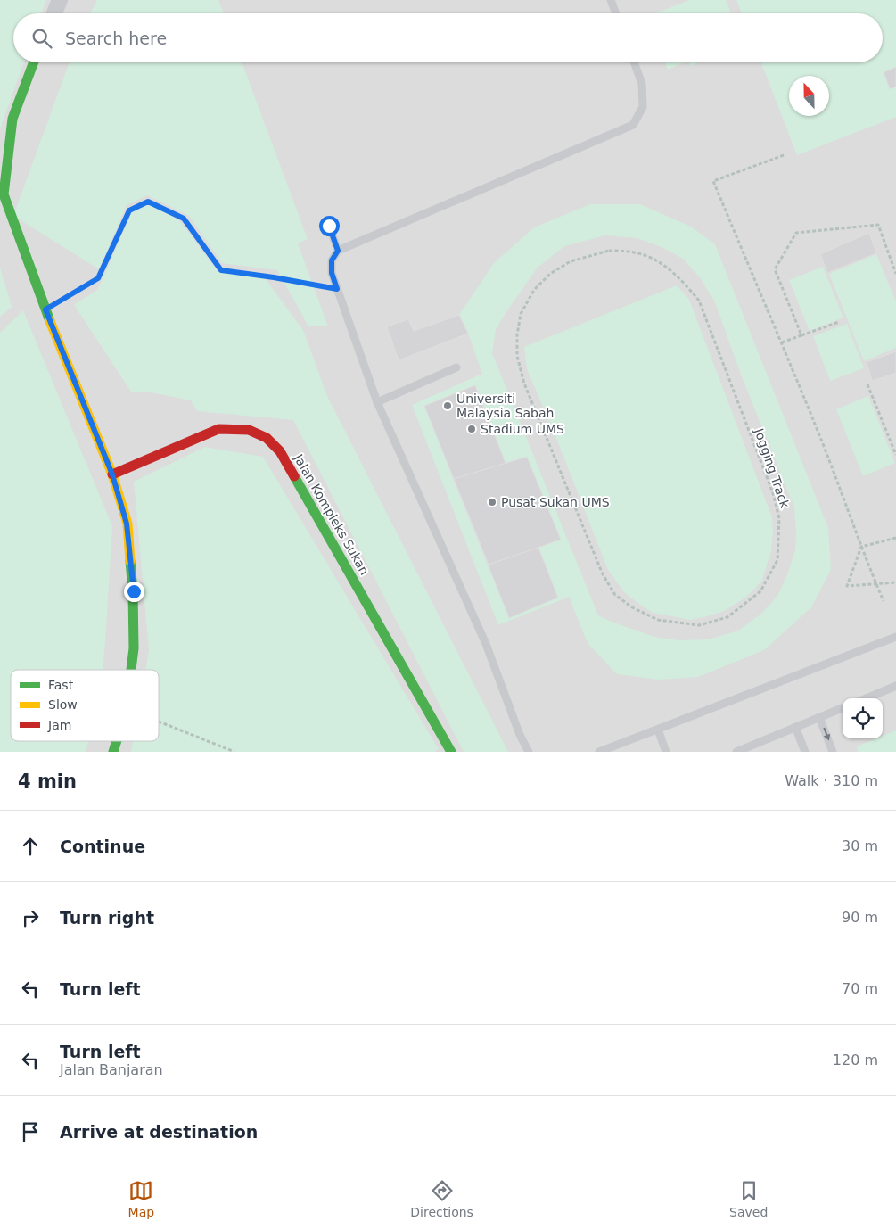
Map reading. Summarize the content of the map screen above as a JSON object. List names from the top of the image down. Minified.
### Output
{"streets":{"street":["Jalan Kompleks Sukan"],"path":["Jogging Track"]},"places":["Universiti Malaysia Sabah","Stadium UMS","Pusat Sukan UMS"],"legend":["Fast","Slow","Jam"],"north":"top","page":{"search":"Search here","heading":["4 min","Walk · 310 m"],"list":[["Continue","30 m"],["Turn right","90 m"],["Turn left","70 m"],["Turn left","Jalan Banjaran","120 m"],"Arrive at destination"],"nav":["Map","Directions","Saved"]}}
